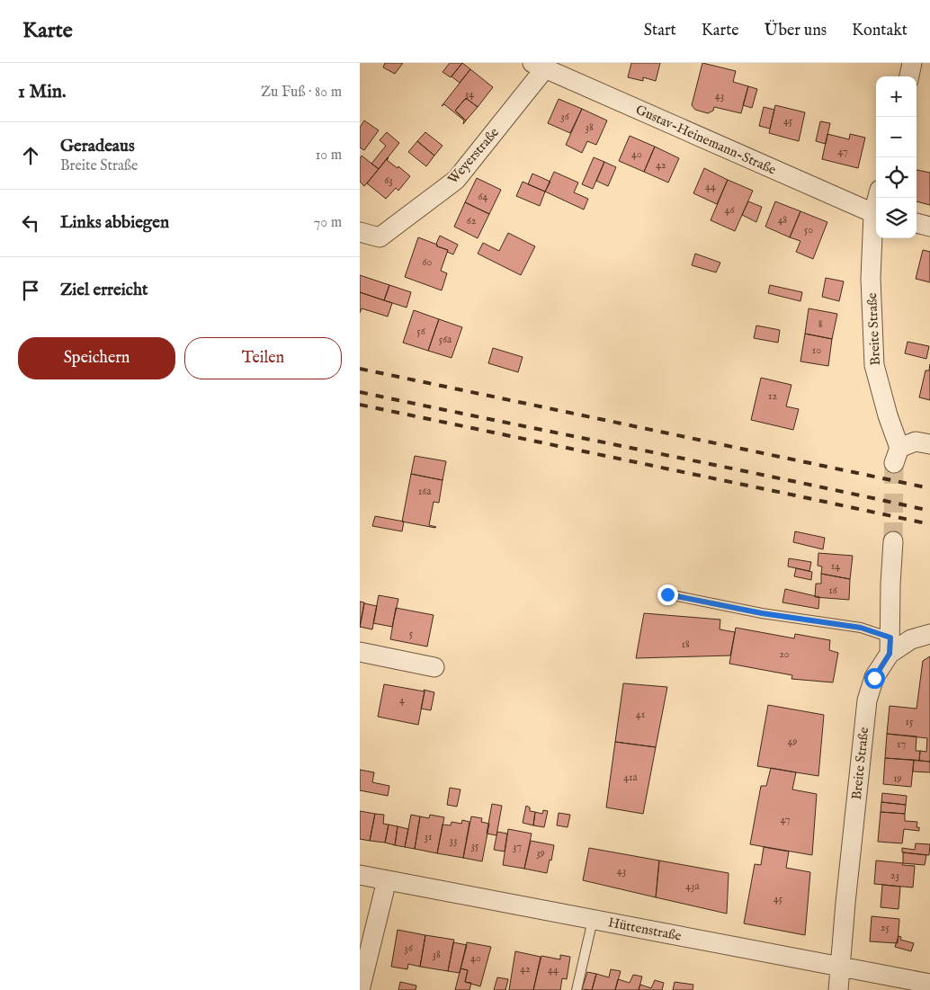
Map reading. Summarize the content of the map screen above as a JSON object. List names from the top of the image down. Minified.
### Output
{"streets":{"street":["Gustav-Heinemann-Straße","Weyerstraße","Breite Straße","Hüttenstraße"]},"crossings":[["Gustav-Heinemann-Straße","Weyerstraße"],["Gustav-Heinemann-Straße","Breite Straße"],["Breite Straße","Hüttenstraße"]],"house_numbers":["34","43","36","45","38","47","40","42","63","44","64","46","48","62","50","60","8","56","56a","10","12","16a","14","16","5","18","20","4","41","15","49","17","41a","19","47","31","33","35","37","39","43","23","43a","45","25","36","38","40","42","44"],"page":{"header":"Karte","nav":["Start","Karte","Über uns","Kontakt"],"heading":["1 Min.","Zu Fuß · 80 m"],"map_buttons":["+","−"],"list":[["Geradeaus","Breite Straße","10 m"],["Links abbiegen","70 m"],"Ziel erreicht"],"buttons":["Speichern","Teilen"]}}
